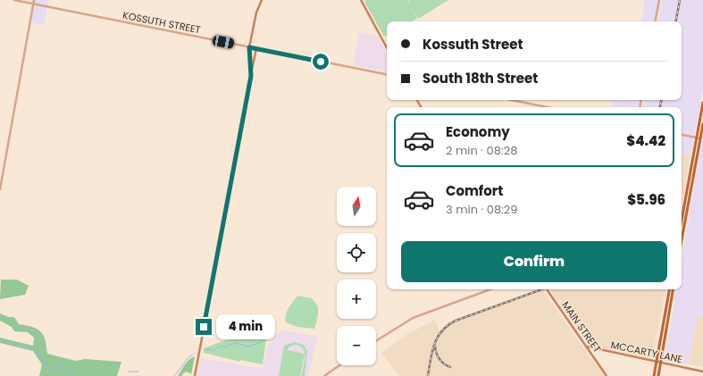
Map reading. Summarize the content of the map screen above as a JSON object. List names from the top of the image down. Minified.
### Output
{"streets":{"main road":["MAIN STREET","MCCARTY LANE"],"street":["KOSSUTH STREET"]},"crossings":[["MAIN STREET","MCCARTY LANE"]],"north":"top","page":{"banner":["Kossuth Street","South 18th Street"],"list":[{"name":"Economy","note":"2 min · 08:28","value":"$4.42"},{"name":"Comfort","note":"3 min · 08:29","value":"$5.96"}],"map_buttons":["+","−"],"buttons":"Confirm","bubble":"4 min"}}
